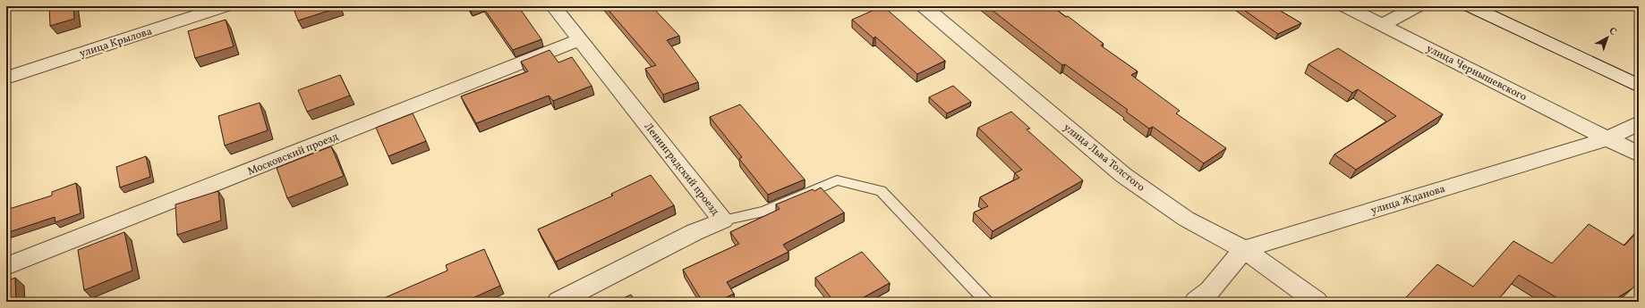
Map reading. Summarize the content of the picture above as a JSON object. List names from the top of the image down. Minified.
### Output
{"streets":{"street":["улица Крылова","улица Чернышевского","Московский проезд","улица Льва Толстого","Ленинградский проезд","улица Жданова"]},"crossings":[["улица Чернышевского","улица Жданова"],["Московский проезд","Ленинградский проезд"],["улица Льва Толстого","улица Жданова"]],"north":"top right"}
